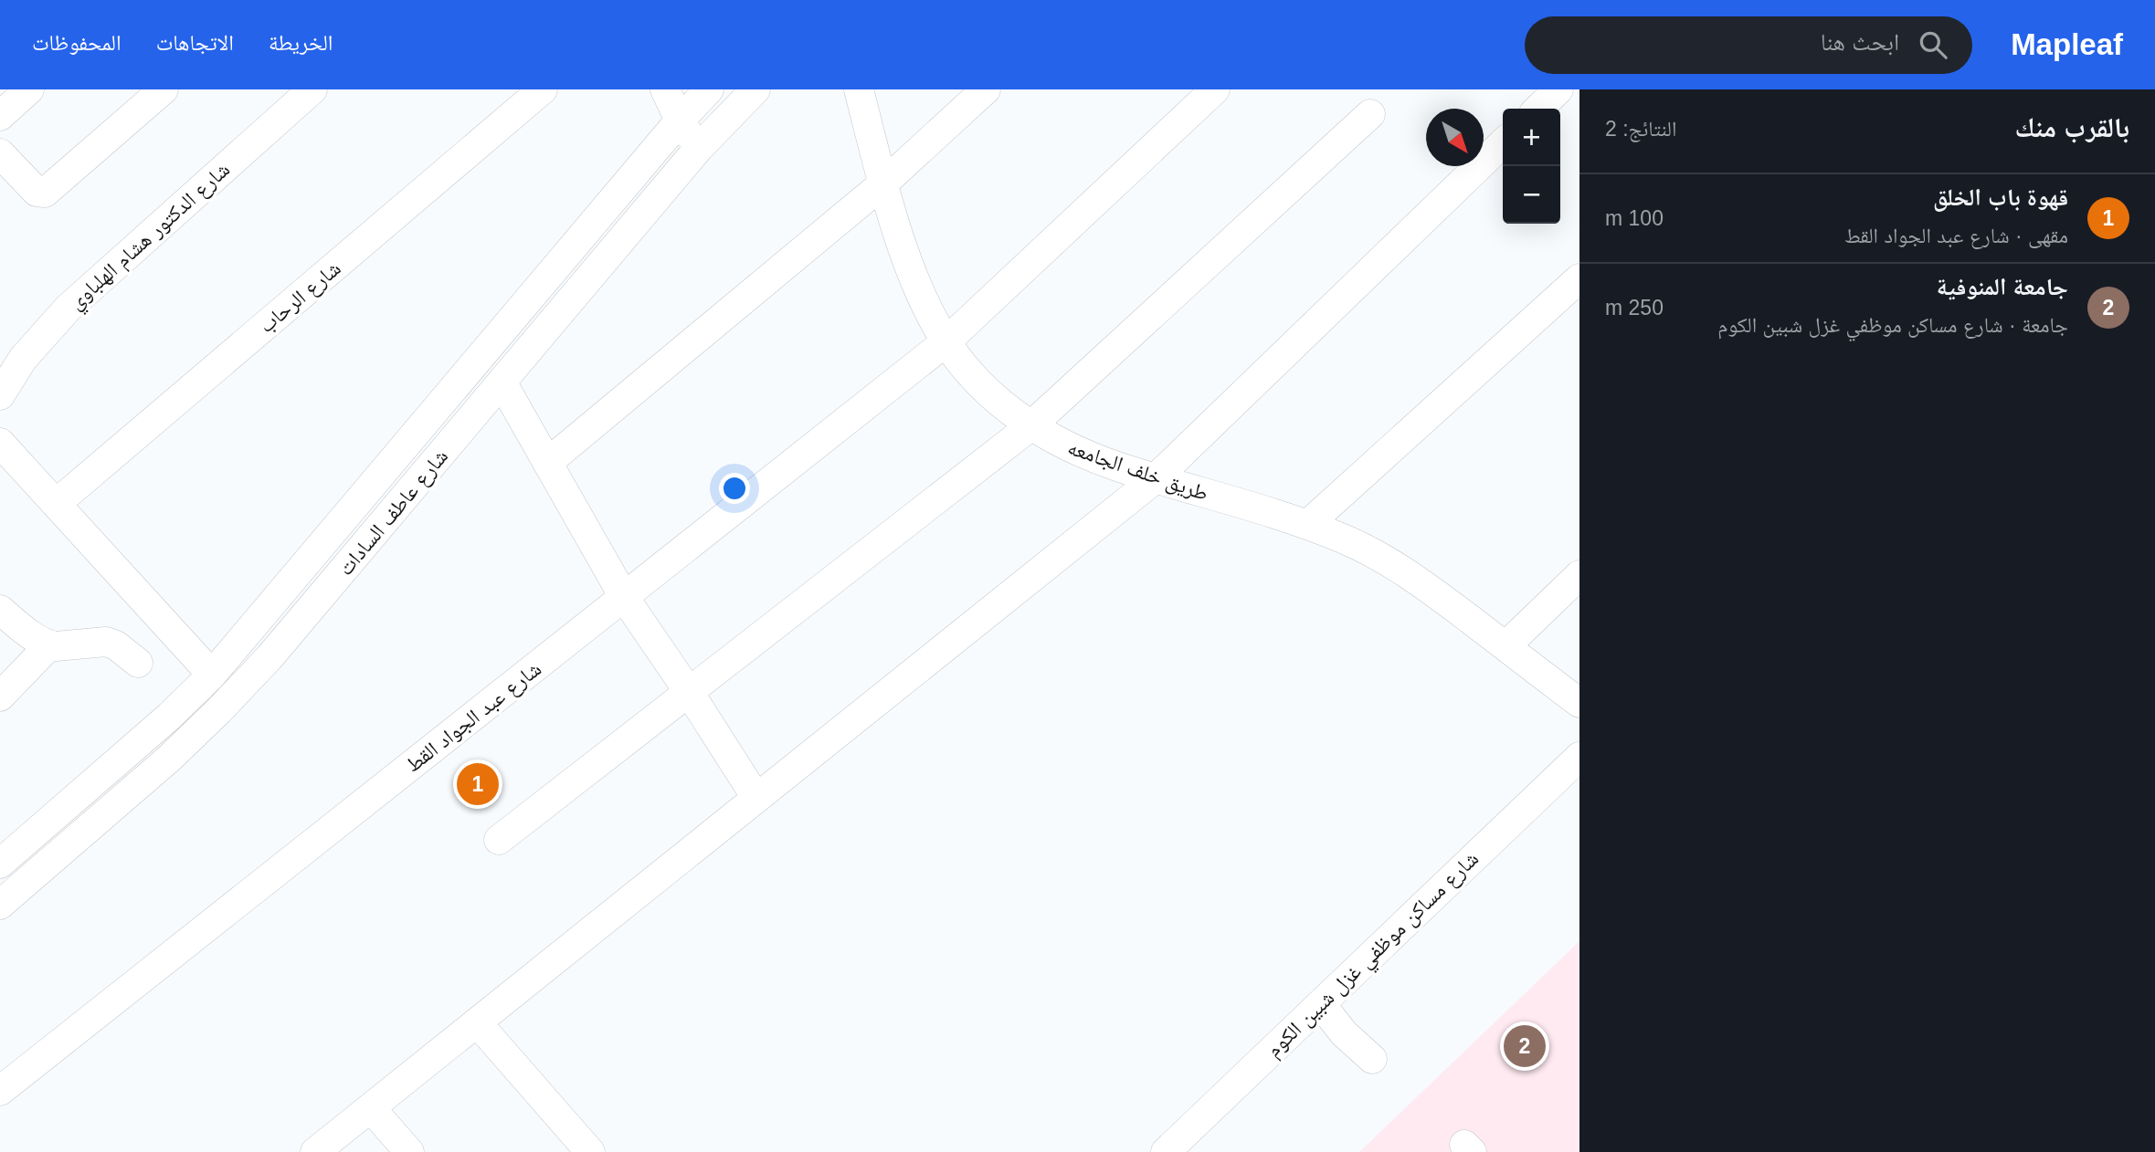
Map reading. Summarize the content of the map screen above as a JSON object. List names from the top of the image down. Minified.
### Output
{"streets":{"street":["شارع الدكتور هشام الهلباوي","شارع الرحاب","طريق خلف الجامعه","شارع عاطف السادات","شارع عبد الجواد القط","شارع مساكن موظفي غزل شبين الكوم"]},"crossings":[["طريق خلف الجامعه","شارع عبد الجواد القط"]],"north":"bottom right","page":{"header":"Mapleaf","search":"ابحث هنا","nav":["الخريطة","الاتجاهات","المحفوظات"],"heading":["بالقرب منك","النتائج: 2"],"map_buttons":["+","−"],"list":[{"mark":"1","name":"قهوة باب الخلق","note":"مقهى · شارع عبد الجواد القط","value":"100 m"},{"mark":"2","name":"جامعة المنوفية","note":"جامعة · شارع مساكن موظفي غزل شبين الكوم","value":"250 m"}],"pins":["1","2"]}}
